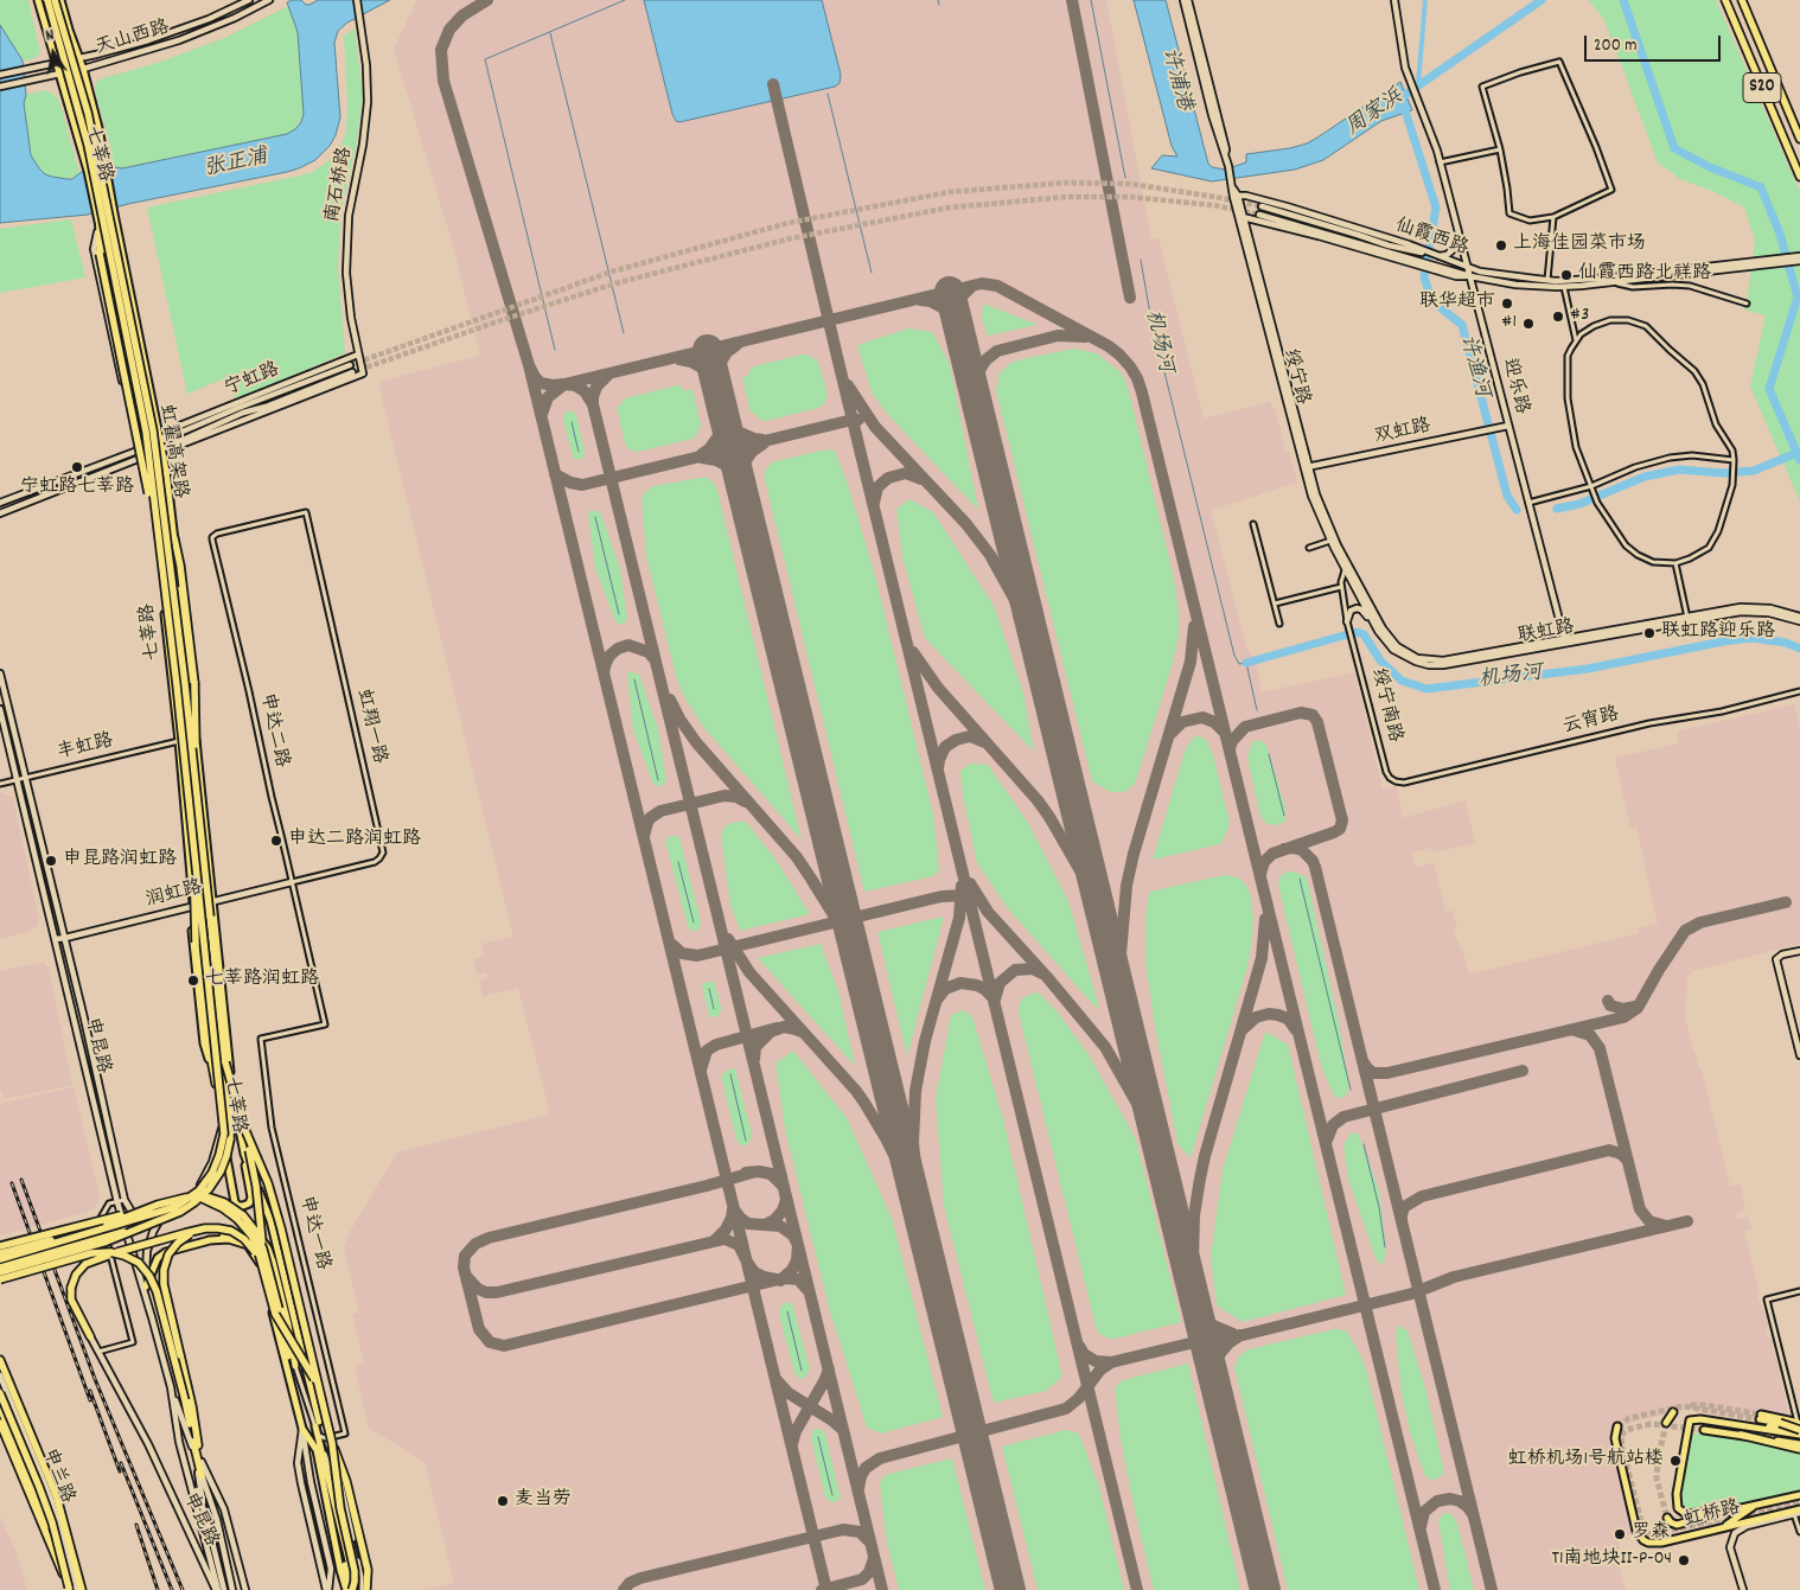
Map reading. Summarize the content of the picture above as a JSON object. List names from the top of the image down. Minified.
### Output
{"streets":{"highway":["S20","虹翟高架路"],"main road":["天山西路","七莘路","南石桥路","仙霞西路","绥宁路","宁虹路","迎乐路","双虹路","联虹路","润虹路","申昆路","申兰路","虹桥路"],"street":["绥宁南路","云宵路","虹翔一路","申达二路","丰虹路","申达一路"]},"crossings":[["天山西路","七莘路"],["七莘路","宁虹路"],["七莘路","虹翟高架路"],["七莘路","丰虹路"],["七莘路","润虹路"],["南石桥路","宁虹路"],["仙霞西路","绥宁路"],["仙霞西路","迎乐路"],["绥宁路","双虹路"],["绥宁路","联虹路"],["迎乐路","双虹路"],["迎乐路","联虹路"],["绥宁南路","云宵路"],["虹翔一路","申达二路"],["虹翔一路","润虹路"],["申达二路","润虹路"],["申达二路","申达一路"],["丰虹路","申昆路"],["润虹路","申昆路"]],"water":["许浦港","周家浜","张正浦","机场河","许渔河"],"places":["上海佳园菜市场","仙霞西路北祥路","联华超市","#3","#1","宁虹路七莘路","联虹路迎乐路","申达二路润虹路","申昆路润虹路","七莘路润虹路","虹桥机场1号航站楼","麦当劳","罗森","T1南地块II-P-04"],"scale_bar":"200 m","north":"top"}
